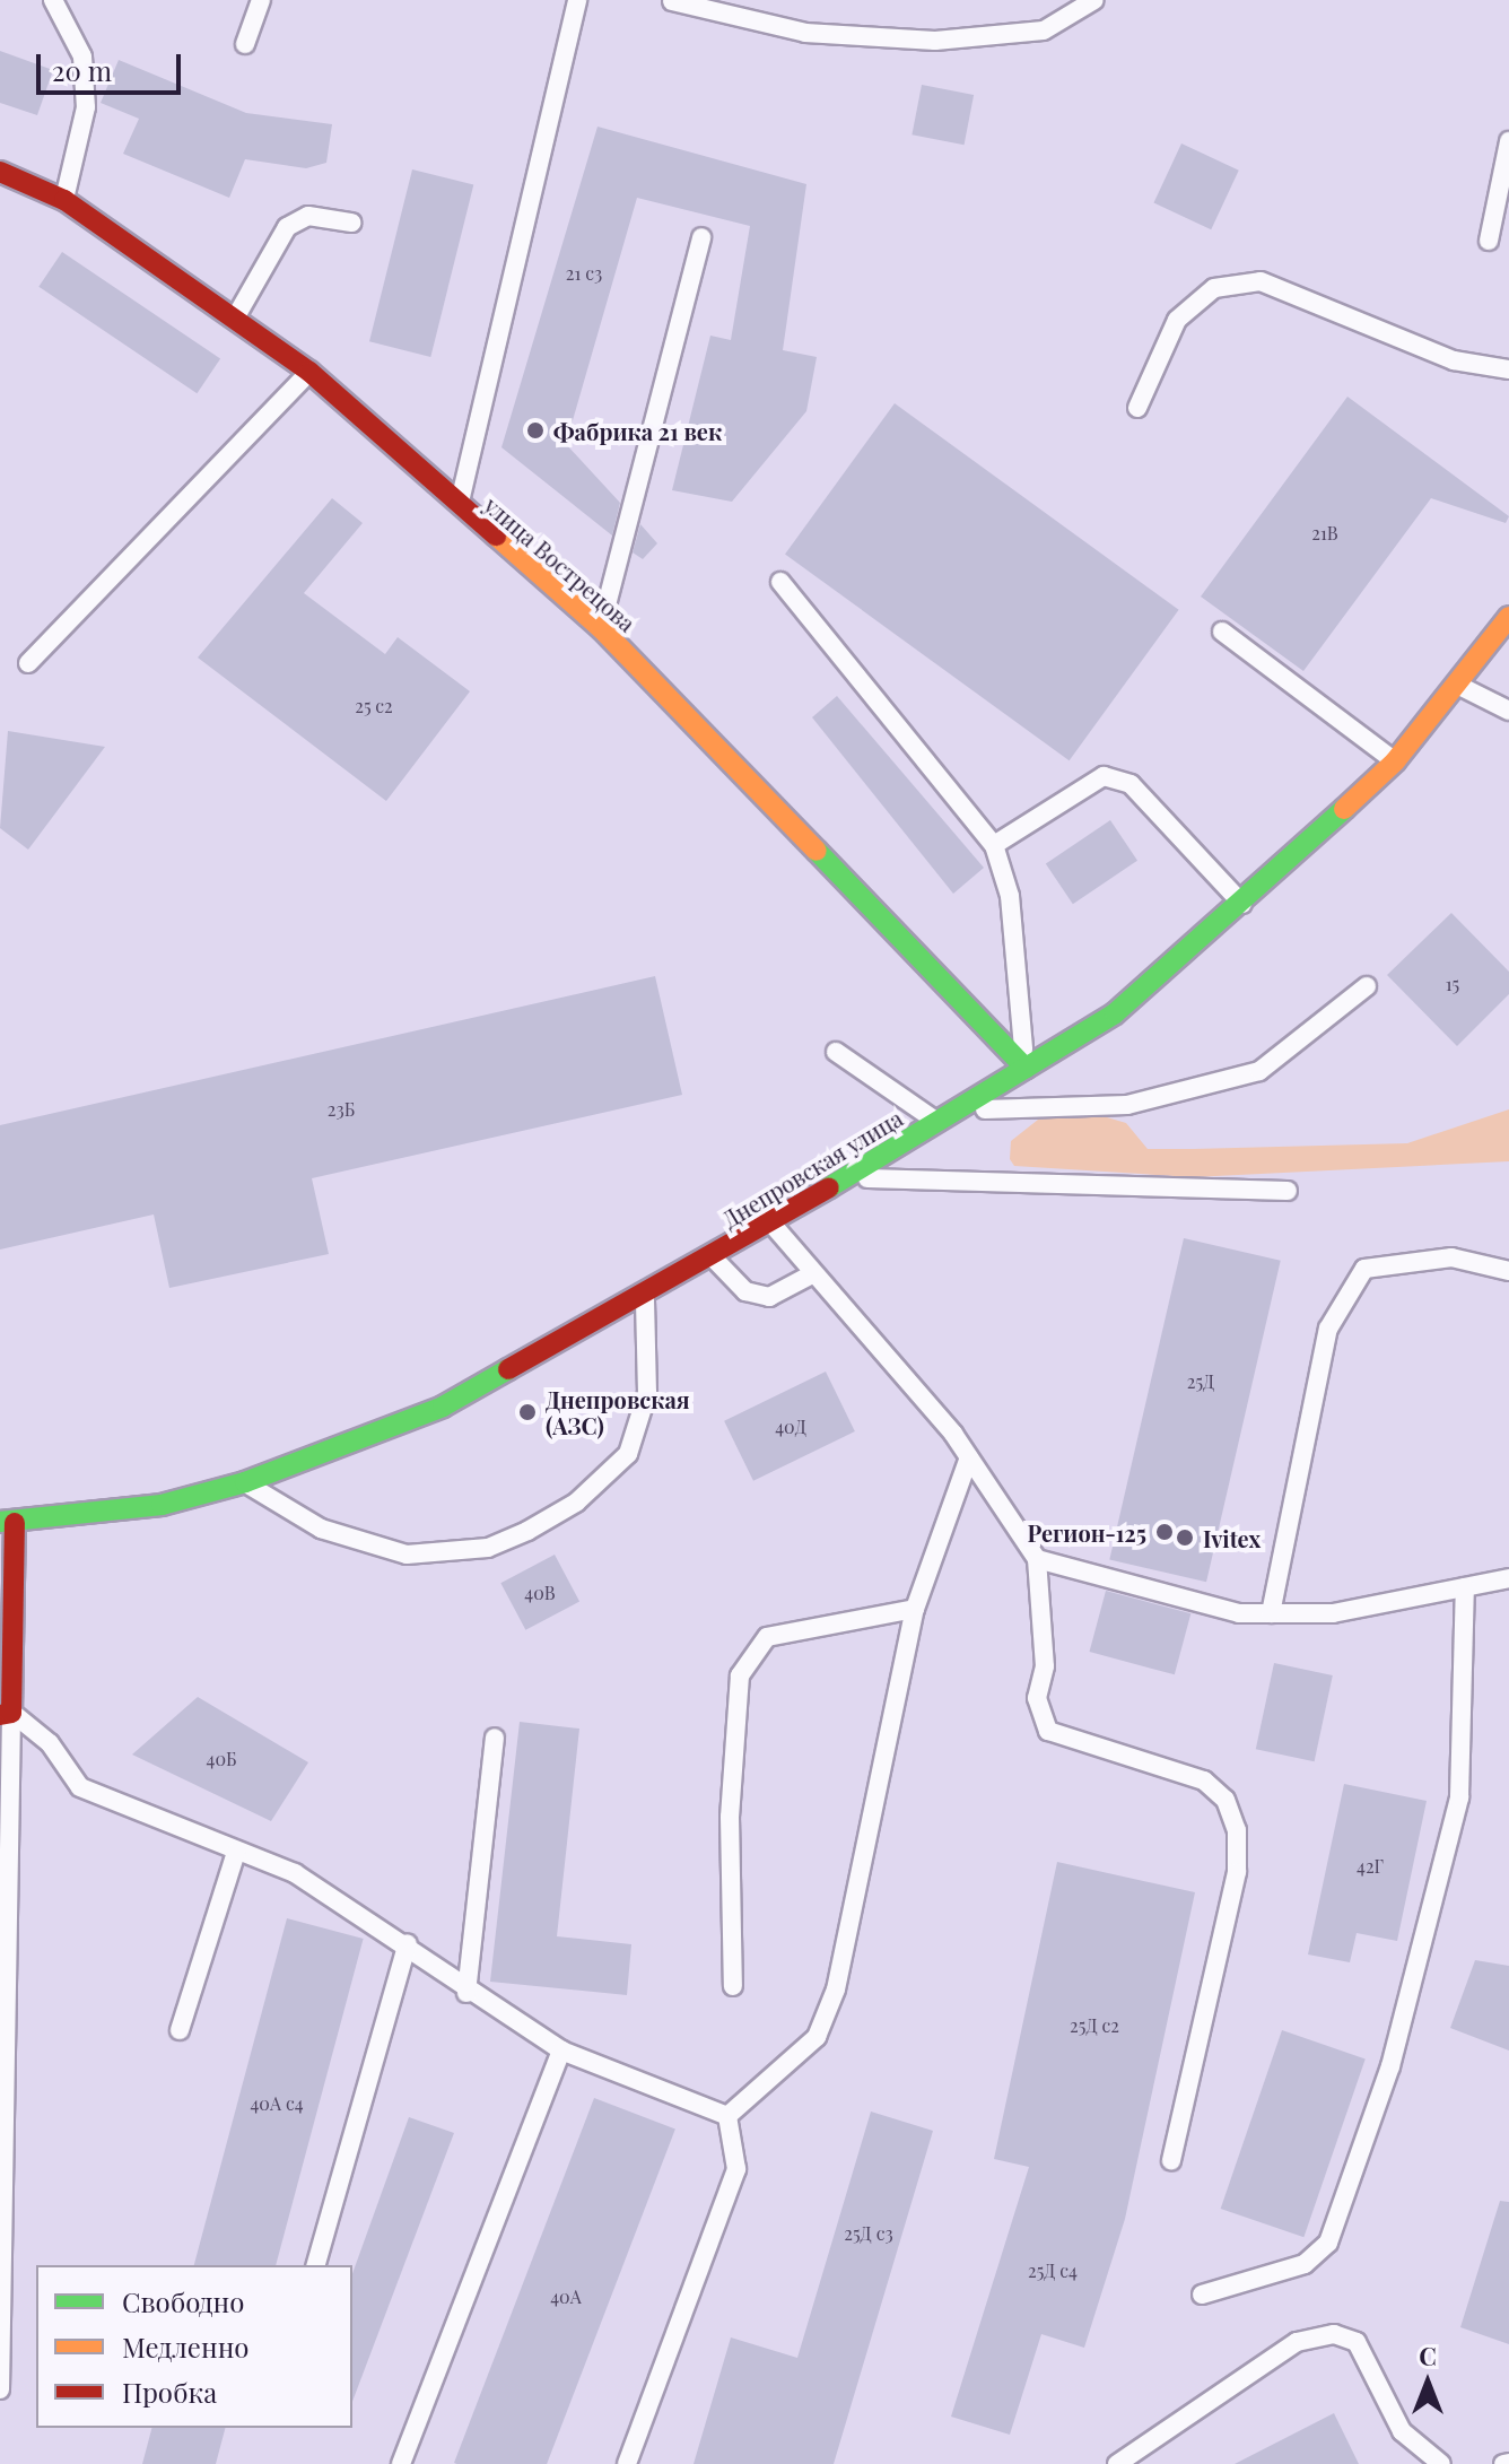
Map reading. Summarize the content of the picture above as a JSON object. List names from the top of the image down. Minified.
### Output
{"streets":{"main road":["улица Вострецова","Днепровская улица"]},"crossings":[["улица Вострецова","Днепровская улица"]],"places":["Фабрика 21 век","Днепровская (АЗС)","Регион-125","Ivitex"],"house_numbers":["21 с3","21В","25 с2","15","23Б","25Д","40Д","40В","40Б","42Г","25Д с2","40А с4","25Д с3","25Д с4","40А"],"legend":["Свободно","Медленно","Пробка"],"scale_bar":"20 m","north":"top"}
